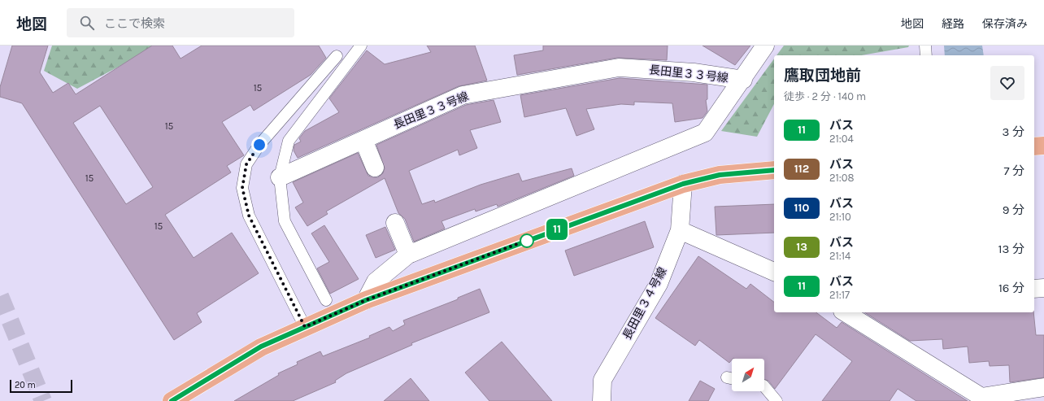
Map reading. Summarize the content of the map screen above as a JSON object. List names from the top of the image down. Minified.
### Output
{"streets":{"street":["長田里３３号線","長田里３４号線"]},"lines":["bus line 11"],"house_numbers":["15","15","15","15"],"scale_bar":"20 m","north":"top right","page":{"header":"地図","search":"ここで検索","nav":["地図","経路","保存済み"],"on_map":"11","heading":["鷹取団地前","徒歩 · 2 分 · 140 m"],"list":[{"mark":"11","name":"バス","note":"21:04","value":"3 分"},{"mark":"112","name":"バス","note":"21:08","value":"7 分"},{"mark":"110","name":"バス","note":"21:10","value":"9 分"},{"mark":"13","name":"バス","note":"21:14","value":"13 分"},{"mark":"11","name":"バス","note":"21:17","value":"16 分"}],"scale":"20 m"}}
